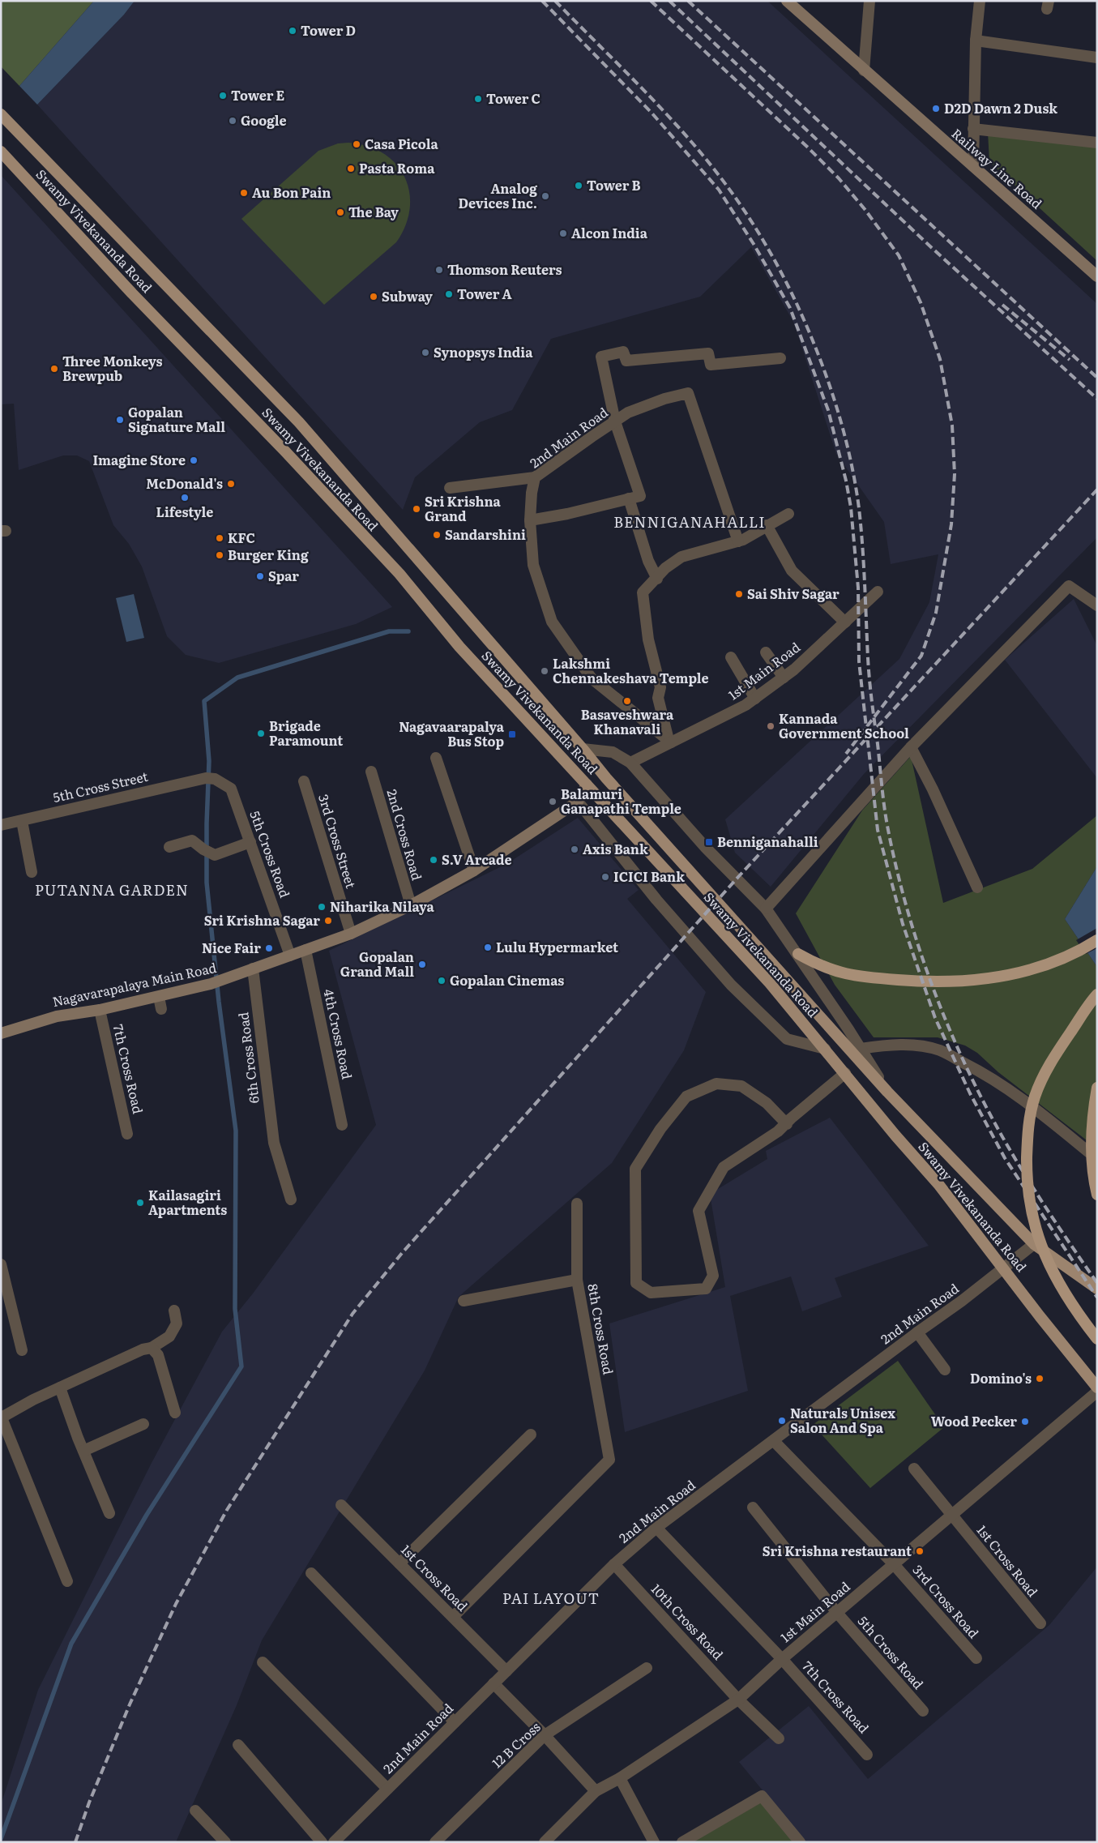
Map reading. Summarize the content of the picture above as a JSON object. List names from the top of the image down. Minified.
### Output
{"streets":{"main road":["Railway Line Road","Swamy Vivekananda Road","Nagavarapalaya Main Road"],"street":["2nd Main Road","1st Main Road","5th Cross Street","2nd Cross Road","3rd Cross Street","5th Cross Road","4th Cross Road","6th Cross Road","7th Cross Road","8th Cross Road","1st Cross Road","3rd Cross Road","10th Cross Road","12 B Cross"]},"crossings":[["Swamy Vivekananda Road","2nd Main Road"],["Swamy Vivekananda Road","Nagavarapalaya Main Road"],["2nd Main Road","1st Main Road"],["2nd Main Road","1st Cross Road"],["2nd Main Road","3rd Cross Road"],["2nd Main Road","10th Cross Road"],["1st Main Road","5th Cross Road"],["1st Main Road","7th Cross Road"],["1st Main Road","1st Cross Road"],["1st Main Road","3rd Cross Road"],["1st Main Road","10th Cross Road"],["5th Cross Street","5th Cross Road"],["2nd Cross Road","Nagavarapalaya Main Road"],["3rd Cross Street","Nagavarapalaya Main Road"],["5th Cross Road","Nagavarapalaya Main Road"],["Nagavarapalaya Main Road","4th Cross Road"],["Nagavarapalaya Main Road","6th Cross Road"],["Nagavarapalaya Main Road","7th Cross Road"],["8th Cross Road","1st Cross Road"]],"districts":["BENNIGANAHALLI","PUTANNA GARDEN","PAI LAYOUT"],"places":{"other":["Tower D","Tower E","Tower C","D2D Dawn 2 Dusk","Google","Casa Picola","Pasta Roma","Tower B","Au Bon Pain","Analog Devices Inc.","The Bay","Alcon India","Thomson Reuters","Tower A","Subway","Synopsys India","Three Monkeys Brewpub","Gopalan Signature Mall","Imagine Store","McDonald's","Lifestyle","Sri Krishna Grand","Sandarshini","KFC","Burger King","Spar","Sai Shiv Sagar","Lakshmi Chennakeshava Temple","Basaveshwara Khanavali","Kannada Government School","Brigade Paramount","Balamuri Ganapathi Temple","Axis Bank","S.V Arcade","ICICI Bank","Niharika Nilaya","Sri Krishna Sagar","Lulu Hypermarket","Nice Fair","Gopalan Grand Mall","Gopalan Cinemas","Kailasagiri Apartments","Domino's","Naturals Unisex Salon And Spa","Wood Pecker","Sri Krishna restaurant"],"transit":["Nagavaarapalya Bus Stop","Benniganahalli"]}}
